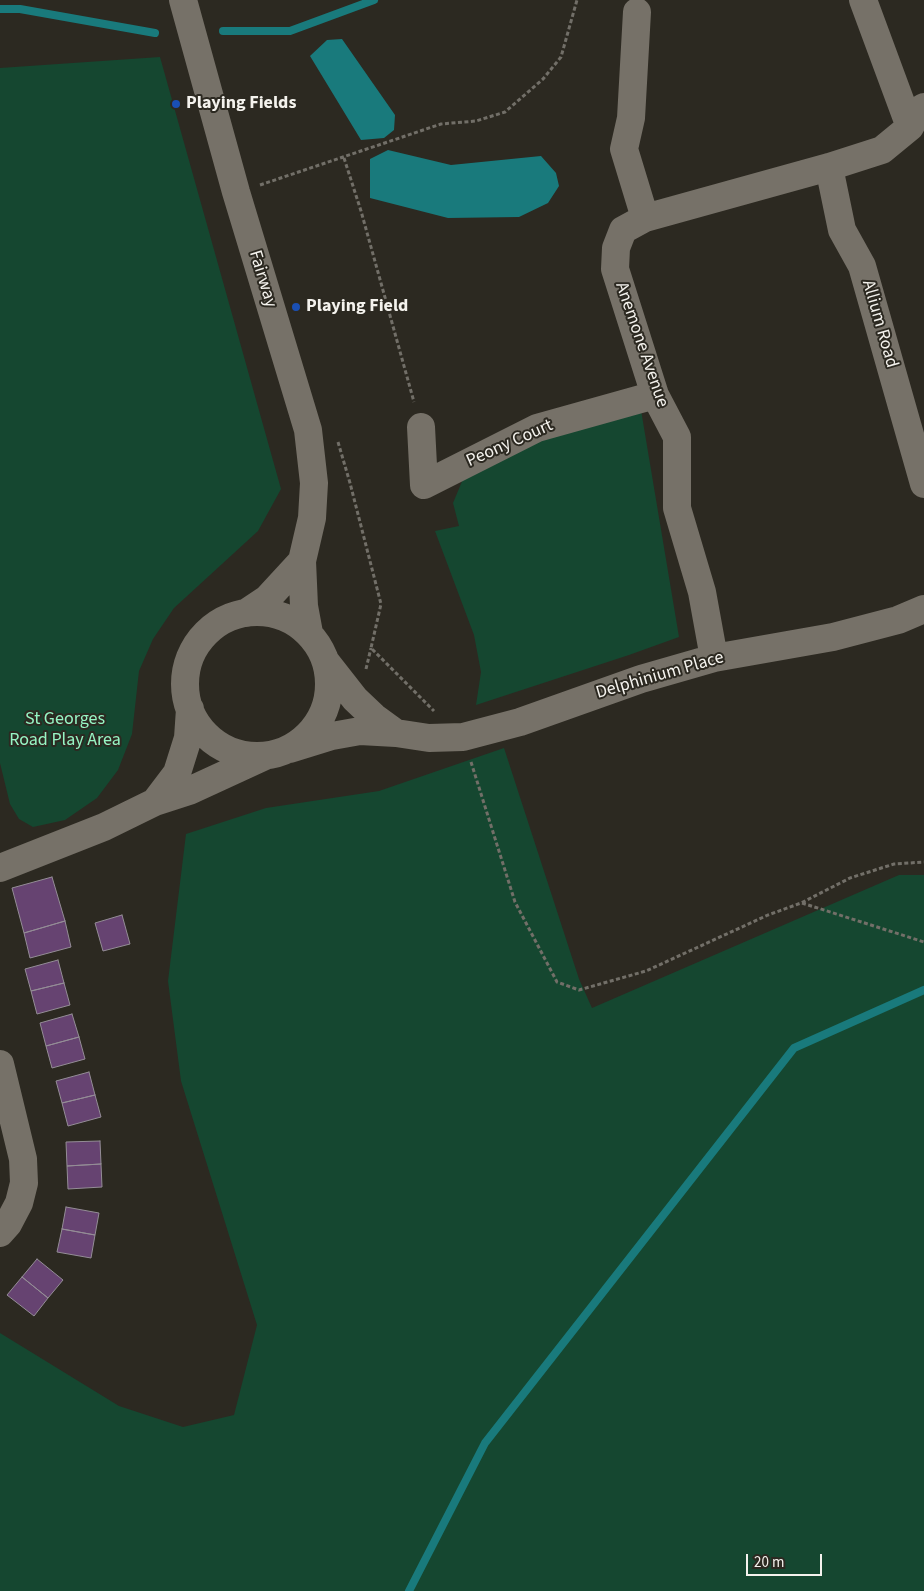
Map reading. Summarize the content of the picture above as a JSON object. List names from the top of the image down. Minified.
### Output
{"streets":{"street":["Fairway","Allium Road","Anemone Avenue","Peony Court","Delphinium Place"]},"crossings":[["Fairway","Delphinium Place"],["Allium Road","Anemone Avenue"],["Anemone Avenue","Peony Court"],["Anemone Avenue","Delphinium Place"]],"parks":["St Georges Road Play Area"],"places":["Playing Fields","Playing Field"],"scale_bar":"20 m"}
